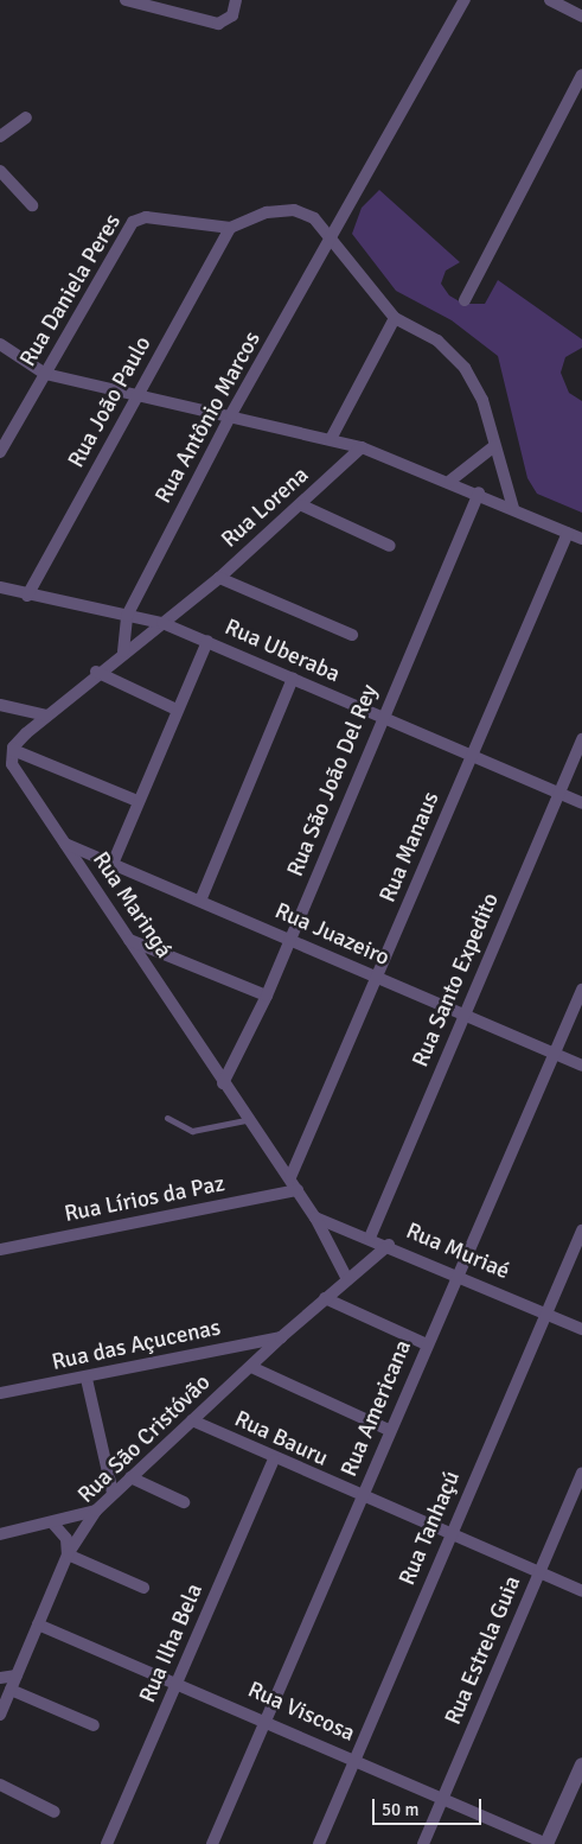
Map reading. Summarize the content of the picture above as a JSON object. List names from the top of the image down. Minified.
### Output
{"streets":{"street":["Rua Daniela Peres","Rua João Paulo","Rua Antônio Marcos","Rua Lorena","Rua Uberaba","Rua São João Del Rey","Rua Manaus","Rua Maringá","Rua Juazeiro","Rua Santo Expedito","Rua Lírios da Paz","Rua Muriaé","Rua das Açucenas","Rua Americana","Rua São Cristóvão","Rua Bauru","Rua Tanhaçú","Rua Ilha Bela","Rua Estrela Guia","Rua Viscosa"]},"crossings":[["Rua Daniela Peres","Rua João Paulo"],["Rua João Paulo","Rua Uberaba"],["Rua Antônio Marcos","Rua Uberaba"],["Rua Lorena","Rua Uberaba"],["Rua Lorena","Rua Maringá"],["Rua Uberaba","Rua São João Del Rey"],["Rua Uberaba","Rua Manaus"],["Rua Uberaba","Rua Santo Expedito"],["Rua São João Del Rey","Rua Maringá"],["Rua São João Del Rey","Rua Juazeiro"],["Rua Manaus","Rua Juazeiro"],["Rua Maringá","Rua Juazeiro"],["Rua Juazeiro","Rua Santo Expedito"],["Rua Juazeiro","Rua Americana"],["Rua Santo Expedito","Rua Muriaé"],["Rua Muriaé","Rua Americana"],["Rua Muriaé","Rua São Cristóvão"],["Rua Muriaé","Rua Tanhaçú"],["Rua das Açucenas","Rua São Cristóvão"],["Rua Americana","Rua Bauru"],["Rua Americana","Rua Viscosa"],["Rua São Cristóvão","Rua Bauru"],["Rua São Cristóvão","Rua Viscosa"],["Rua Bauru","Rua Tanhaçú"],["Rua Bauru","Rua Ilha Bela"],["Rua Bauru","Rua Estrela Guia"],["Rua Tanhaçú","Rua Viscosa"],["Rua Ilha Bela","Rua Viscosa"],["Rua Estrela Guia","Rua Viscosa"]],"scale_bar":"50 m"}
